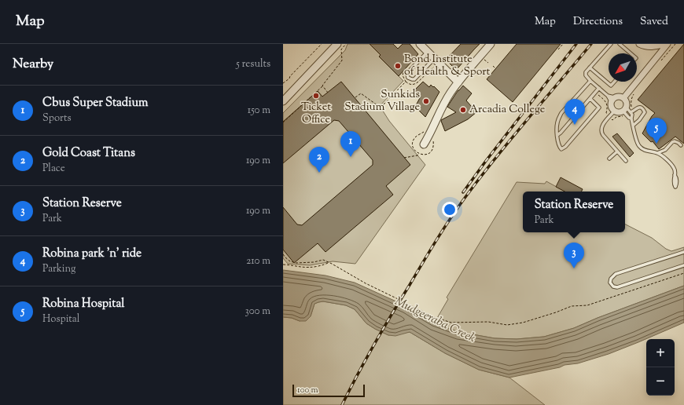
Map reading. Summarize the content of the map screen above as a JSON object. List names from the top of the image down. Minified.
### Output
{"water":["Mudgeeraba Creek"],"places":["Bond Institute of Health & Sport","Ticket Office","Sunkids Stadium Village","Arcadia College"],"scale_bar":"100 m","north":"bottom left","page":{"header":"Map","nav":["Map","Directions","Saved"],"heading":["Nearby","5 results"],"list":[{"mark":"1","name":"Cbus Super Stadium","note":"Sports","value":"150 m"},{"mark":"2","name":"Gold Coast Titans","note":"Place","value":"190 m"},{"mark":"3","name":"Station Reserve","note":"Park","value":"190 m"},{"mark":"4","name":"Robina park 'n' ride","note":"Parking","value":"210 m"},{"mark":"5","name":"Robina Hospital","note":"Hospital","value":"300 m"}],"pins":["4","5","1","2","3"],"popup":["Station Reserve","Park"],"map_buttons":["+","−"],"scale":"100 m"}}
